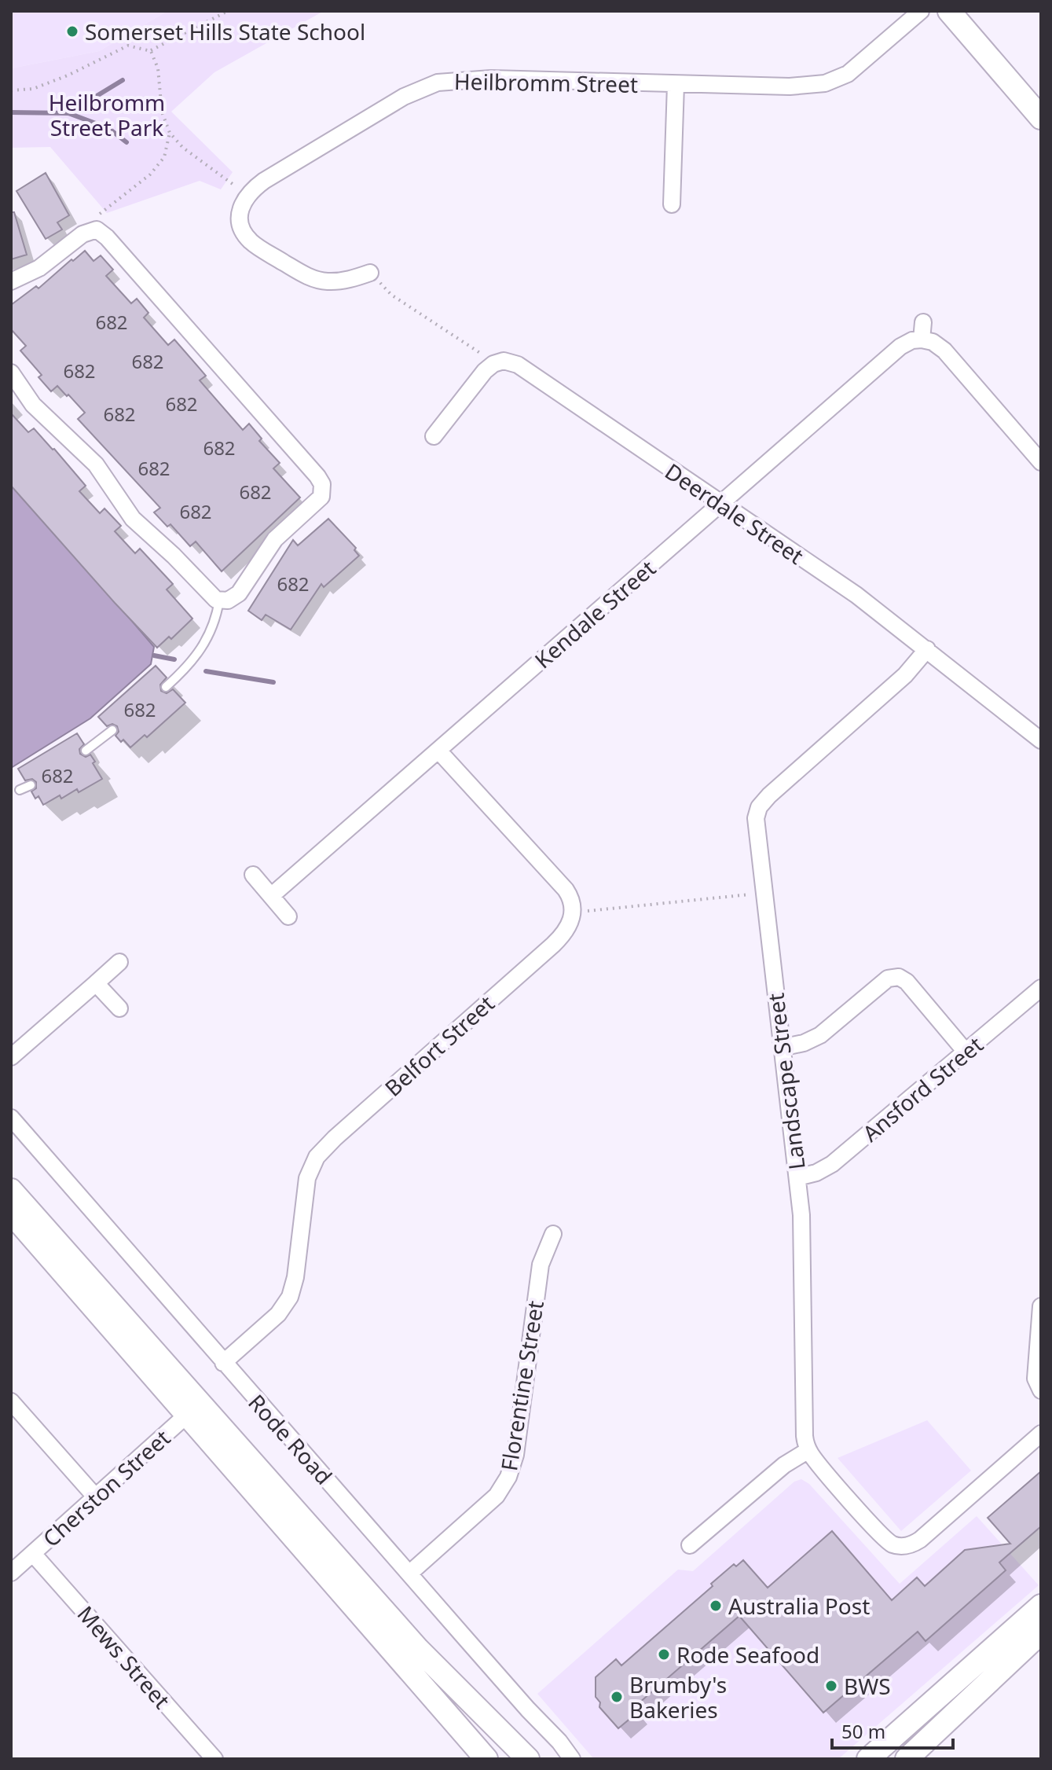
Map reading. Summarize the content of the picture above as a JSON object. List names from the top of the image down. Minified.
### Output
{"streets":{"main road":["Rode Road"],"street":["Heilbromm Street","Deerdale Street","Kendale Street","Belfort Street","Landscape Street","Ansford Street","Florentine Street","Cherston Street","Mews Street"]},"crossings":[["Deerdale Street","Kendale Street"],["Deerdale Street","Landscape Street"],["Belfort Street","Rode Road"],["Landscape Street","Ansford Street"],["Florentine Street","Rode Road"],["Rode Road","Cherston Street"],["Cherston Street","Mews Street"]],"parks":["Heilbromm Street Park"],"places":["Somerset Hills State School","Australia Post","Rode Seafood","BWS","Brumby's Bakeries"],"house_numbers":["682","682","682","682","682","682","682","682","682","682","682","682"],"scale_bar":"50 m"}
